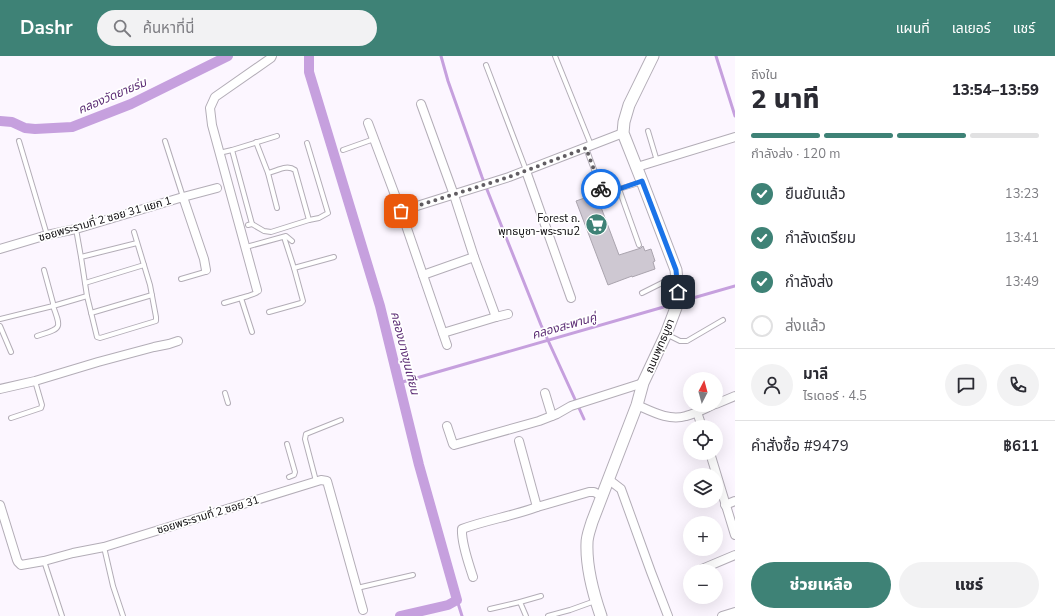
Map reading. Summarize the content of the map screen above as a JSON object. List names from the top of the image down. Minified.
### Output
{"streets":{"main road":["ถนนพุทธบูชา"],"street":["ซอยพระรามที่ 2 ซอย 31 แยก 1","ซอยพระรามที่ 2 ซอย 31"]},"water":["คลองวัดยายร่ม","คลองสะพานคู่","คลองบางขุนเทียน"],"places":{"supermarket":["Forest ถ. พุทธบูชา-พระราม2"]},"north":"top","page":{"header":"Dashr","search":"ค้นหาที่นี่","nav":["แผนที่","เลเยอร์","แชร์"],"heading":["2 นาที","ถึงใน","13:54–13:59"],"panel":["มาลี","ไรเดอร์ · 4.5","คำสั่งซื้อ #9479","฿611"],"bar":"กำลังส่ง · 120 m","list":[["ยืนยันแล้ว","13:23"],["กำลังเตรียม","13:41"],["กำลังส่ง","13:49"],"ส่งแล้ว"],"map_buttons":["+","−"],"buttons":["ช่วยเหลือ","แชร์"]}}
